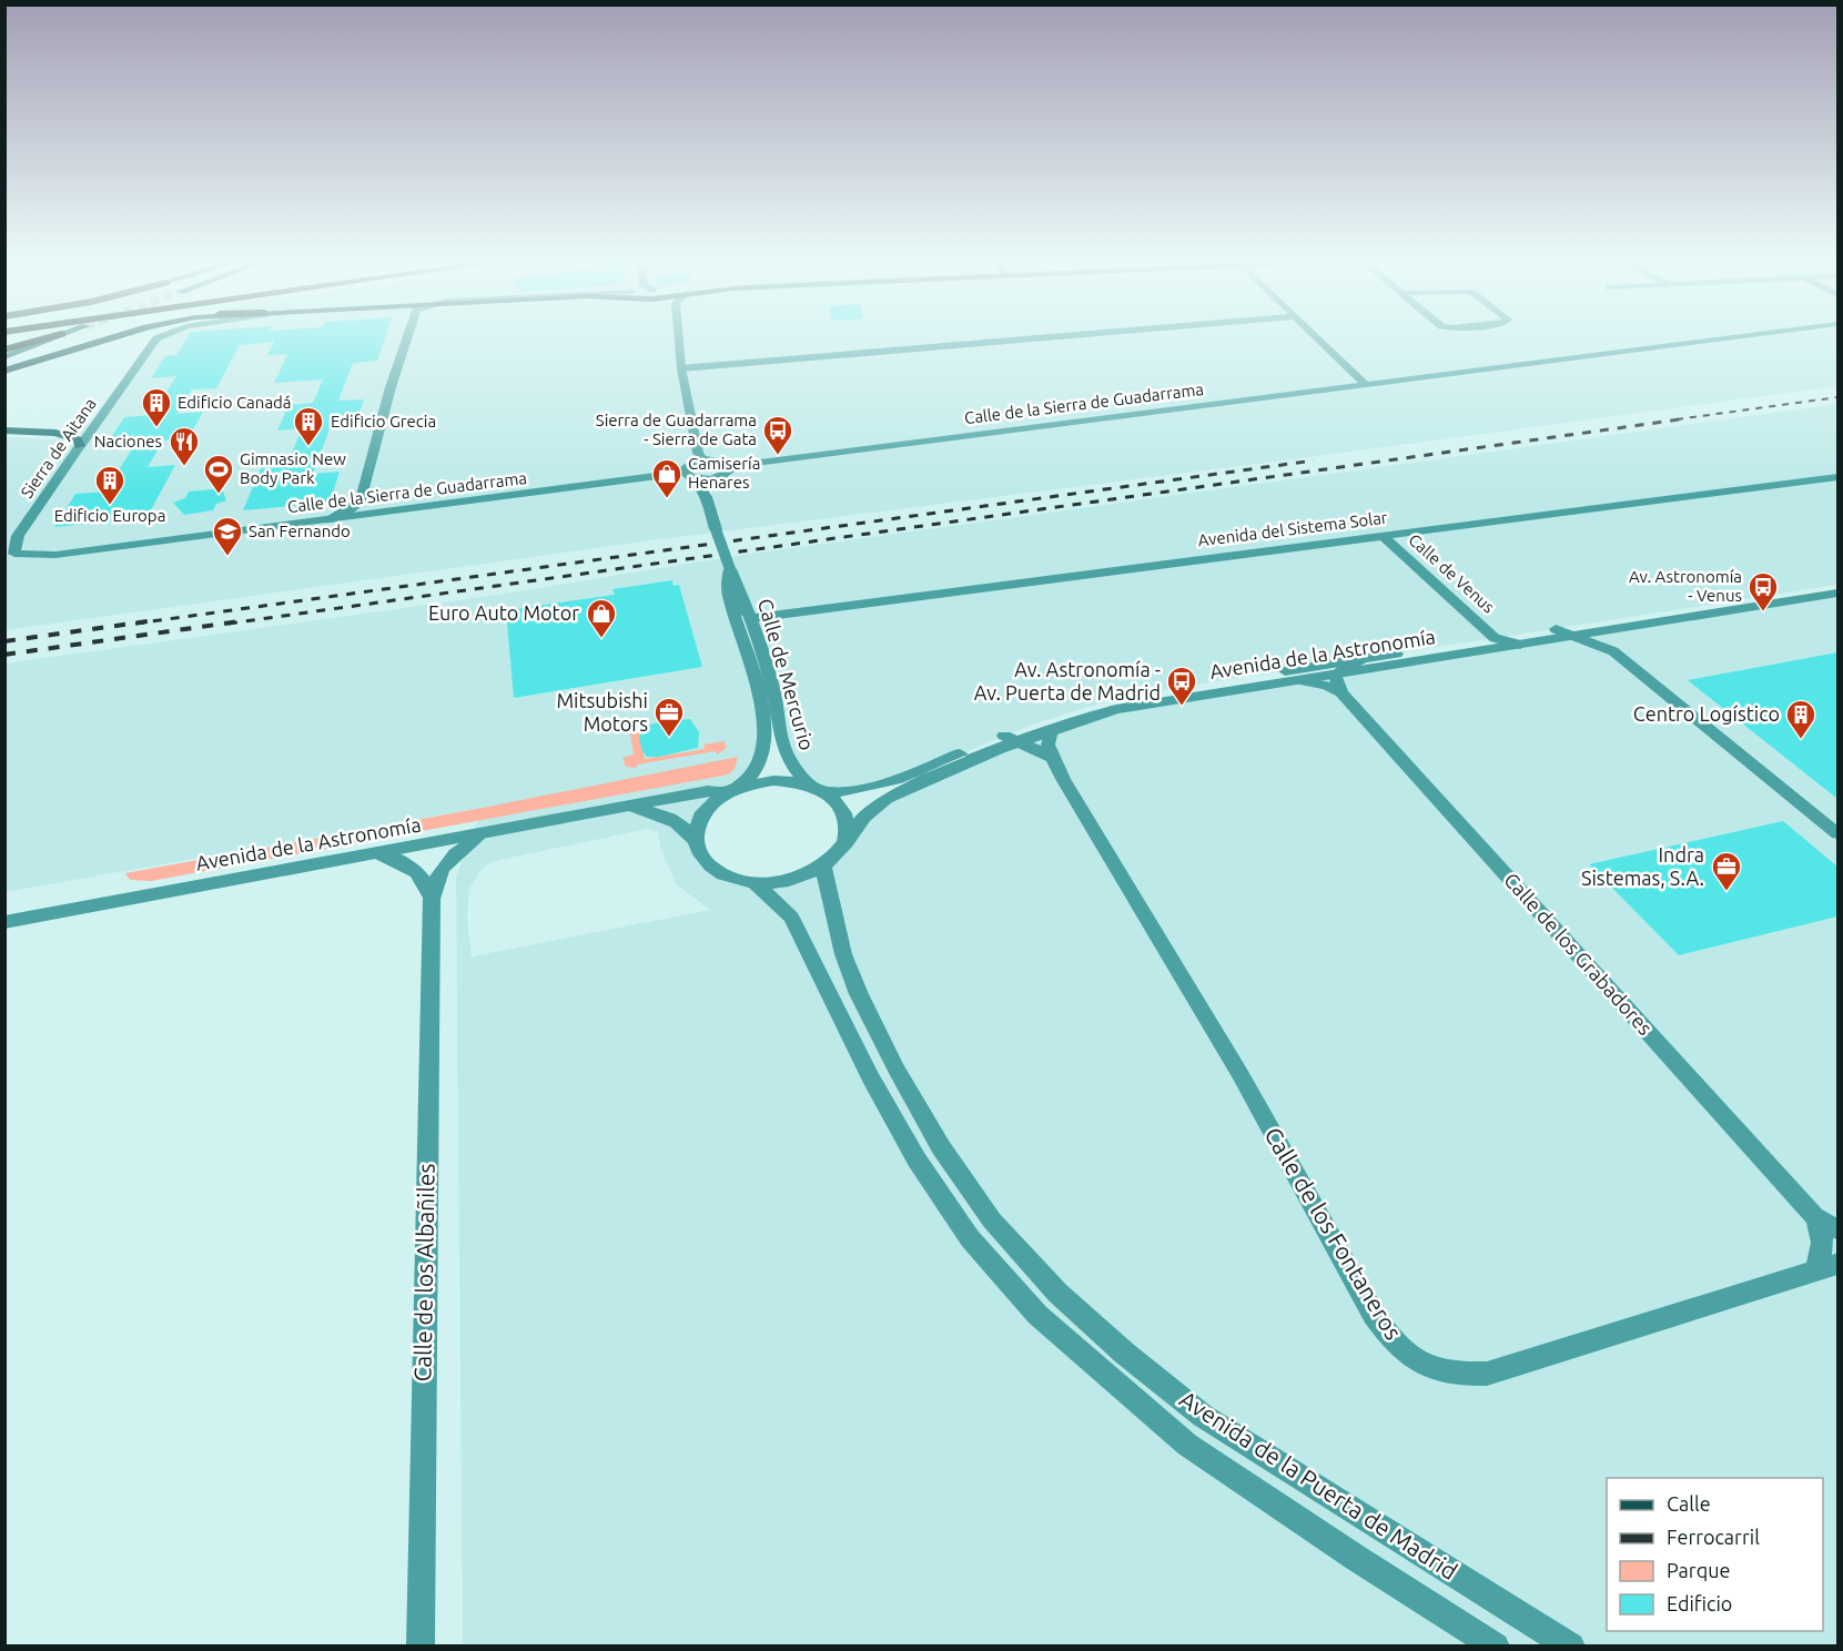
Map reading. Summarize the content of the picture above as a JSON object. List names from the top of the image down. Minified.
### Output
{"streets":{"street":["Calle de la Sierra de Guadarrama","Sierra de Aitana","Avenida del Sistema Solar","Calle de Venus","Avenida de la Astronomía","Calle de Mercurio","Calle de los Grabadores","Calle de los Fontaneros","Calle de los Albañiles","Avenida de la Puerta de Madrid"]},"crossings":[["Calle de la Sierra de Guadarrama","Sierra de Aitana"],["Calle de la Sierra de Guadarrama","Calle de Mercurio"],["Avenida del Sistema Solar","Calle de Venus"],["Avenida del Sistema Solar","Calle de Mercurio"],["Calle de Venus","Avenida de la Astronomía"],["Avenida de la Astronomía","Calle de Mercurio"],["Avenida de la Astronomía","Calle de los Grabadores"],["Avenida de la Astronomía","Calle de los Albañiles"],["Avenida de la Astronomía","Avenida de la Puerta de Madrid"],["Calle de Mercurio","Avenida de la Puerta de Madrid"],["Calle de los Grabadores","Calle de los Fontaneros"]],"places":{"building":["Edificio Canadá","Edificio Grecia","Edificio Europa","Centro Logístico"],"bus stop":["Sierra de Guadarrama - Sierra de Gata","Av. Astronomía - Venus","Av. Astronomía - Av. Puerta de Madrid"],"restaurant":["Naciones"],"sports":["Gimnasio New Body Park"],"shop":["Camisería Henares","Euro Auto Motor"],"school or university":["San Fernando"],"office":["Mitsubishi Motors","Indra Sistemas, S.A."]},"legend":["Calle","Ferrocarril","Parque","Edificio"]}
